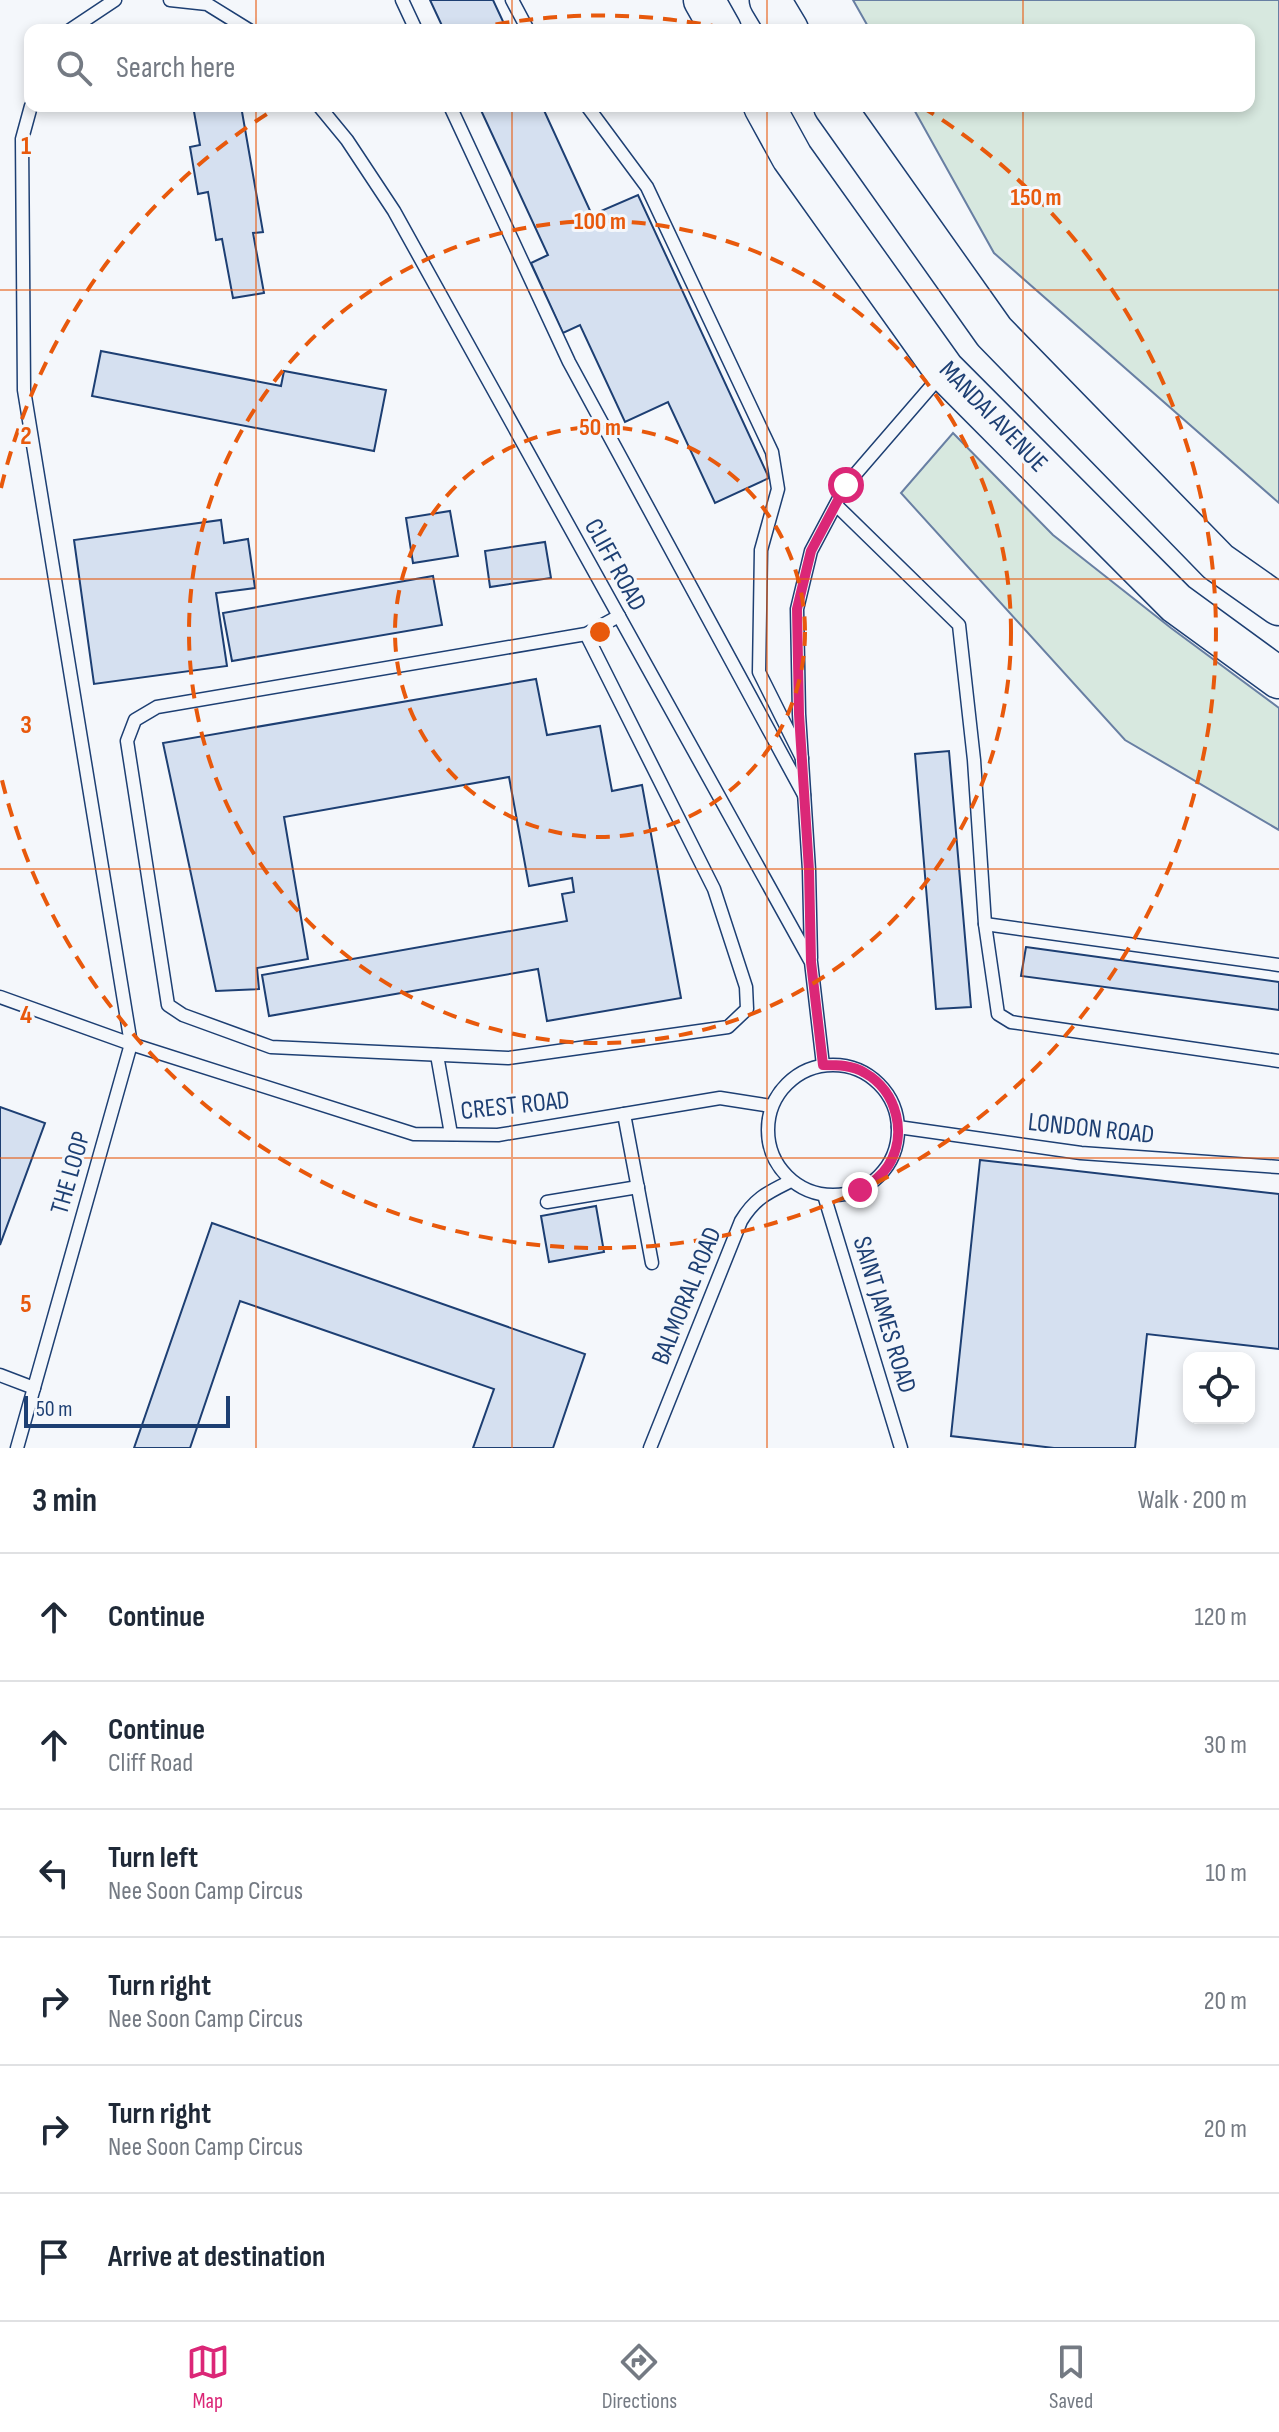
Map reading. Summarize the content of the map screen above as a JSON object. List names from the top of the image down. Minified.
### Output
{"streets":{"main road":["MANDAI AVENUE"],"lane":["CLIFF ROAD","CREST ROAD","LONDON ROAD","THE LOOP","BALMORAL ROAD","SAINT JAMES ROAD"]},"crossings":[["CLIFF ROAD","CREST ROAD"],["CLIFF ROAD","LONDON ROAD"],["CLIFF ROAD","BALMORAL ROAD"],["CLIFF ROAD","SAINT JAMES ROAD"],["CREST ROAD","LONDON ROAD"],["CREST ROAD","THE LOOP"],["CREST ROAD","BALMORAL ROAD"],["CREST ROAD","SAINT JAMES ROAD"],["LONDON ROAD","BALMORAL ROAD"],["LONDON ROAD","SAINT JAMES ROAD"],["BALMORAL ROAD","SAINT JAMES ROAD"]],"scale_bar":"50 m","page":{"search":"Search here","scale":"50 m","heading":["3 min","Walk · 200 m"],"list":[["Continue","120 m"],["Continue","Cliff Road","30 m"],["Turn left","Nee Soon Camp Circus","10 m"],["Turn right","Nee Soon Camp Circus","20 m"],["Turn right","Nee Soon Camp Circus","20 m"],"Arrive at destination"],"nav":["Map","Directions","Saved"]},"grid":{"rows":["1","2","3","4","5"]},"rings":["150 m","100 m","50 m"]}
